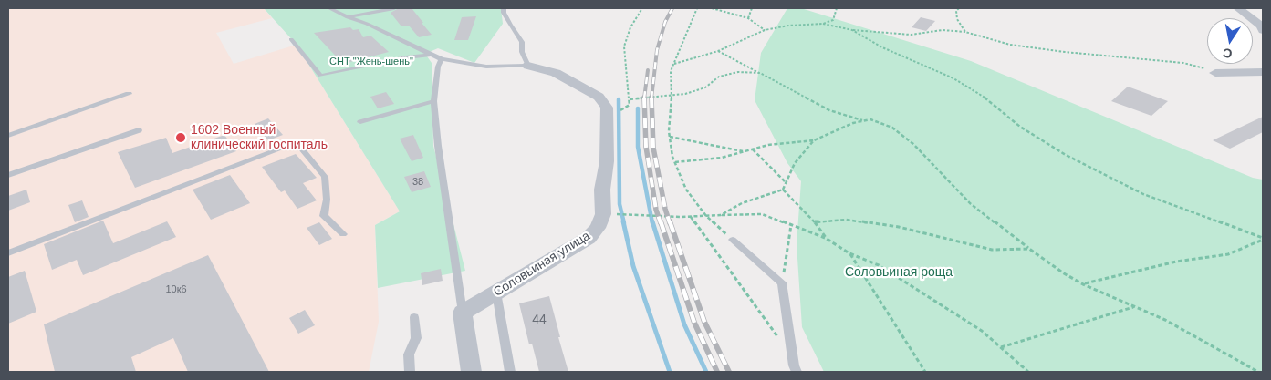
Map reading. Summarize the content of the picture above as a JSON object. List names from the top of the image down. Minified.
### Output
{"streets":{"street":["Соловьиная улица"]},"parks":["СНТ \"Жень-шень\"","Соловьиная роща"],"places":["1602 Военный клинический госпиталь"],"house_numbers":["38","10к6","44"],"north":"bottom"}
